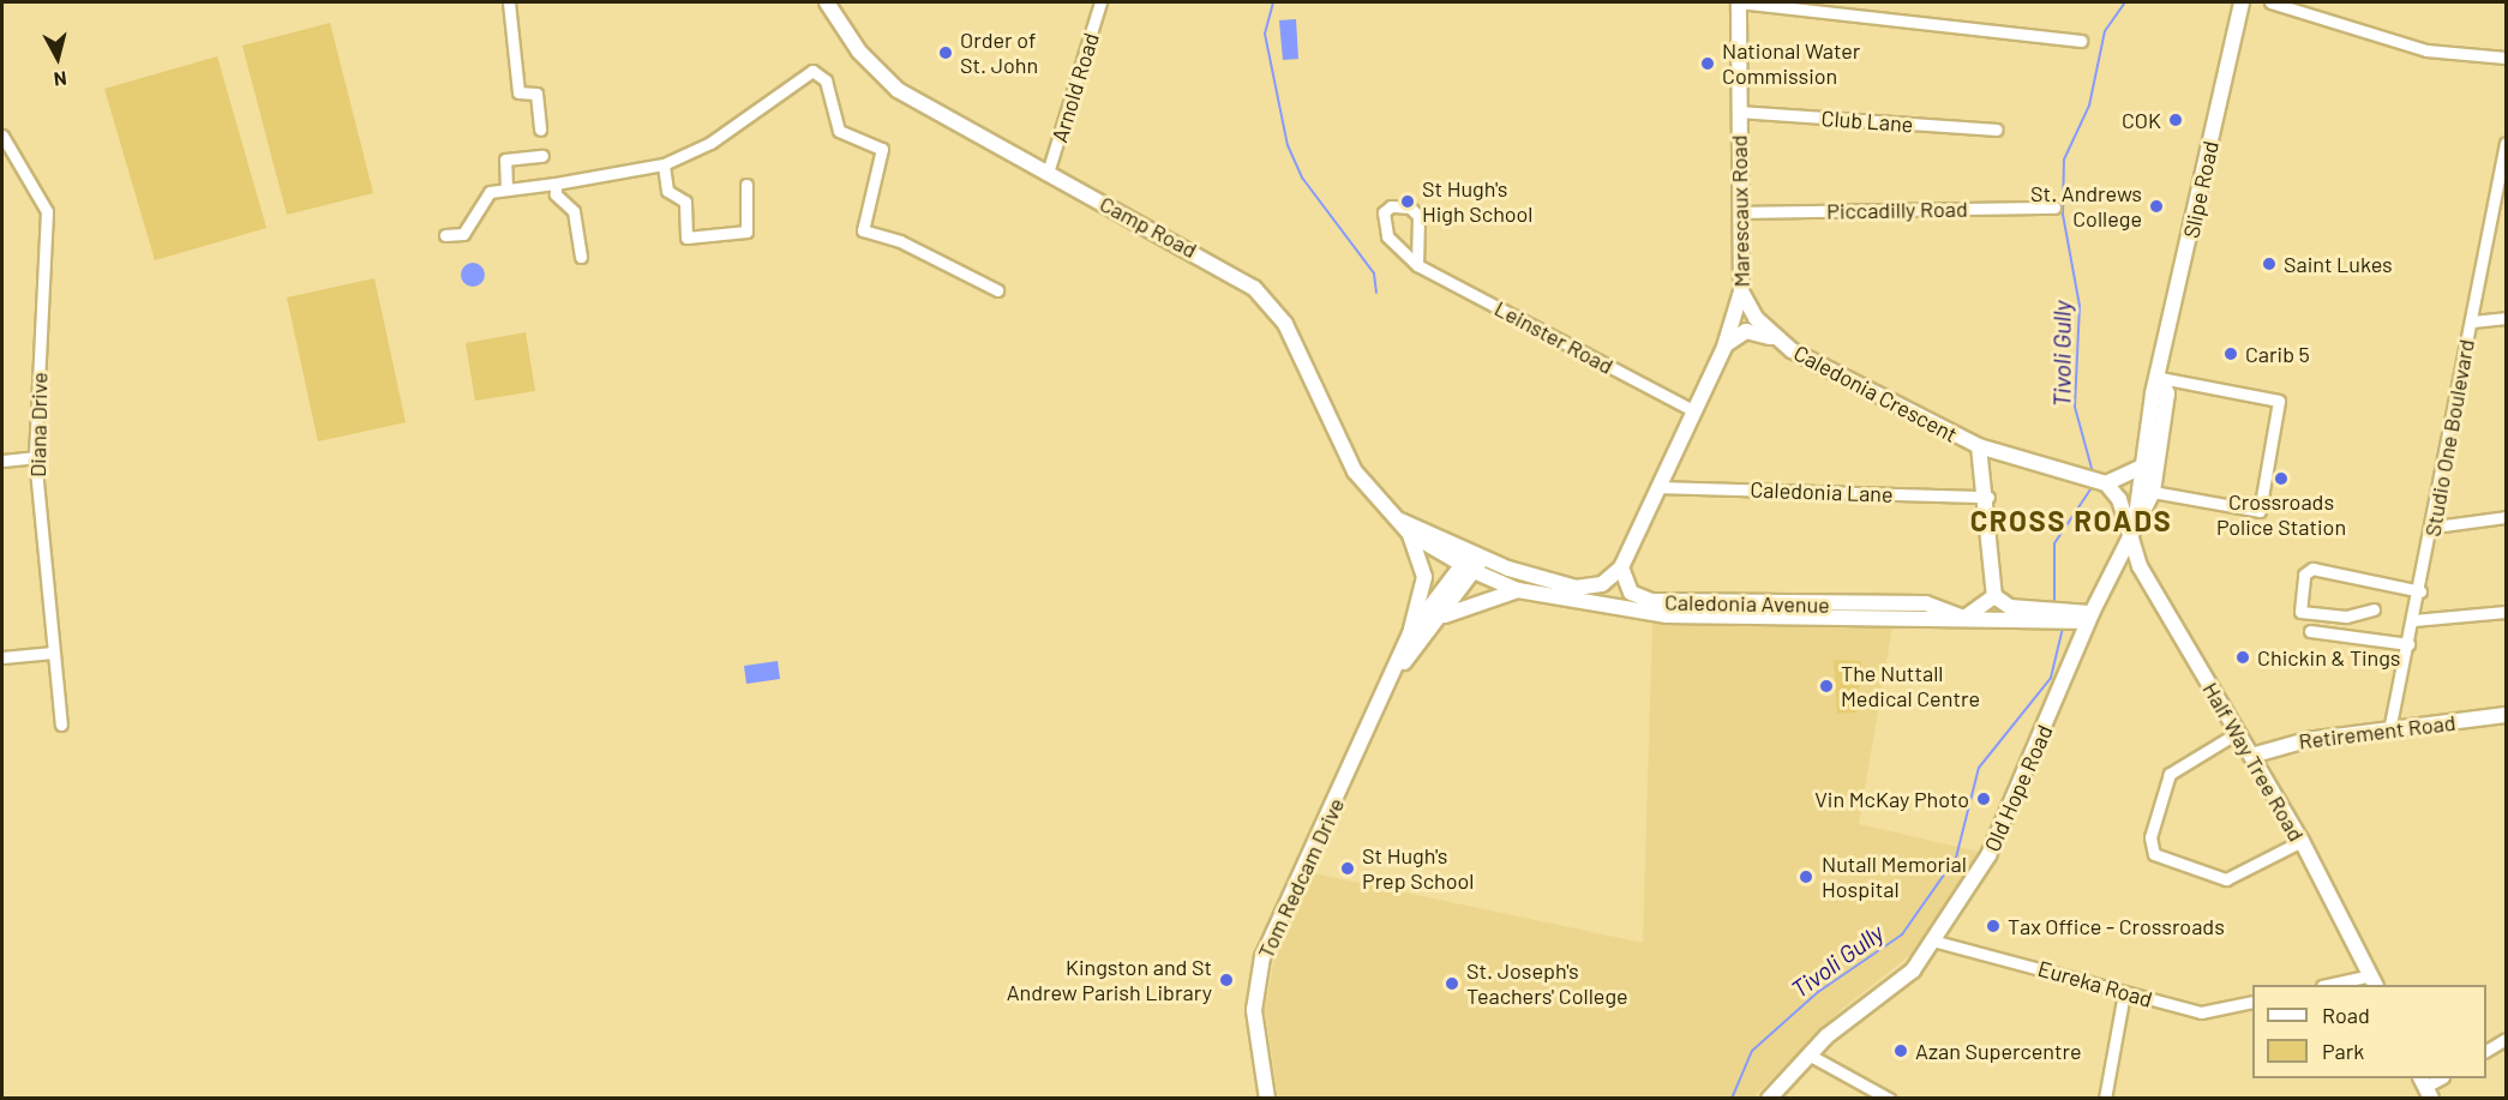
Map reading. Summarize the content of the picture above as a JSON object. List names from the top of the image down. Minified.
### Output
{"streets":{"main road":["Slipe Road","Marescaux Road","Camp Road","Caledonia Crescent","Caledonia Avenue","Retirement Road","Half Way Tree Road","Old Hope Road","Tom Redcam Drive"],"street":["Arnold Road","Club Lane","Piccadilly Road","Leinster Road","Diana Drive","Studio One Boulevard","Caledonia Lane","Eureka Road"]},"crossings":[["Arnold Road","Camp Road"],["Club Lane","Marescaux Road"],["Slipe Road","Half Way Tree Road"],["Slipe Road","Old Hope Road"],["Piccadilly Road","Marescaux Road"],["Marescaux Road","Leinster Road"],["Marescaux Road","Caledonia Crescent"],["Marescaux Road","Caledonia Lane"],["Marescaux Road","Caledonia Avenue"],["Camp Road","Caledonia Avenue"],["Camp Road","Tom Redcam Drive"],["Caledonia Crescent","Caledonia Lane"],["Studio One Boulevard","Retirement Road"],["Caledonia Avenue","Tom Redcam Drive"],["Retirement Road","Half Way Tree Road"],["Half Way Tree Road","Old Hope Road"],["Old Hope Road","Eureka Road"]],"districts":["CROSS ROADS"],"water":["Tivoli Gully"],"places":["Order of St. John","National Water Commission","COK","St Hugh's High School","St. Andrews College","Saint Lukes","Carib 5","Crossroads Police Station","Chickin & Tings","The Nuttall Medical Centre","Vin McKay Photo","St Hugh's Prep School","Nutall Memorial Hospital","Tax Office - Crossroads","Kingston and St Andrew Parish Library","St. Joseph's Teachers' College","Azan Supercentre"],"legend":["Road","Park"],"north":"bottom"}
